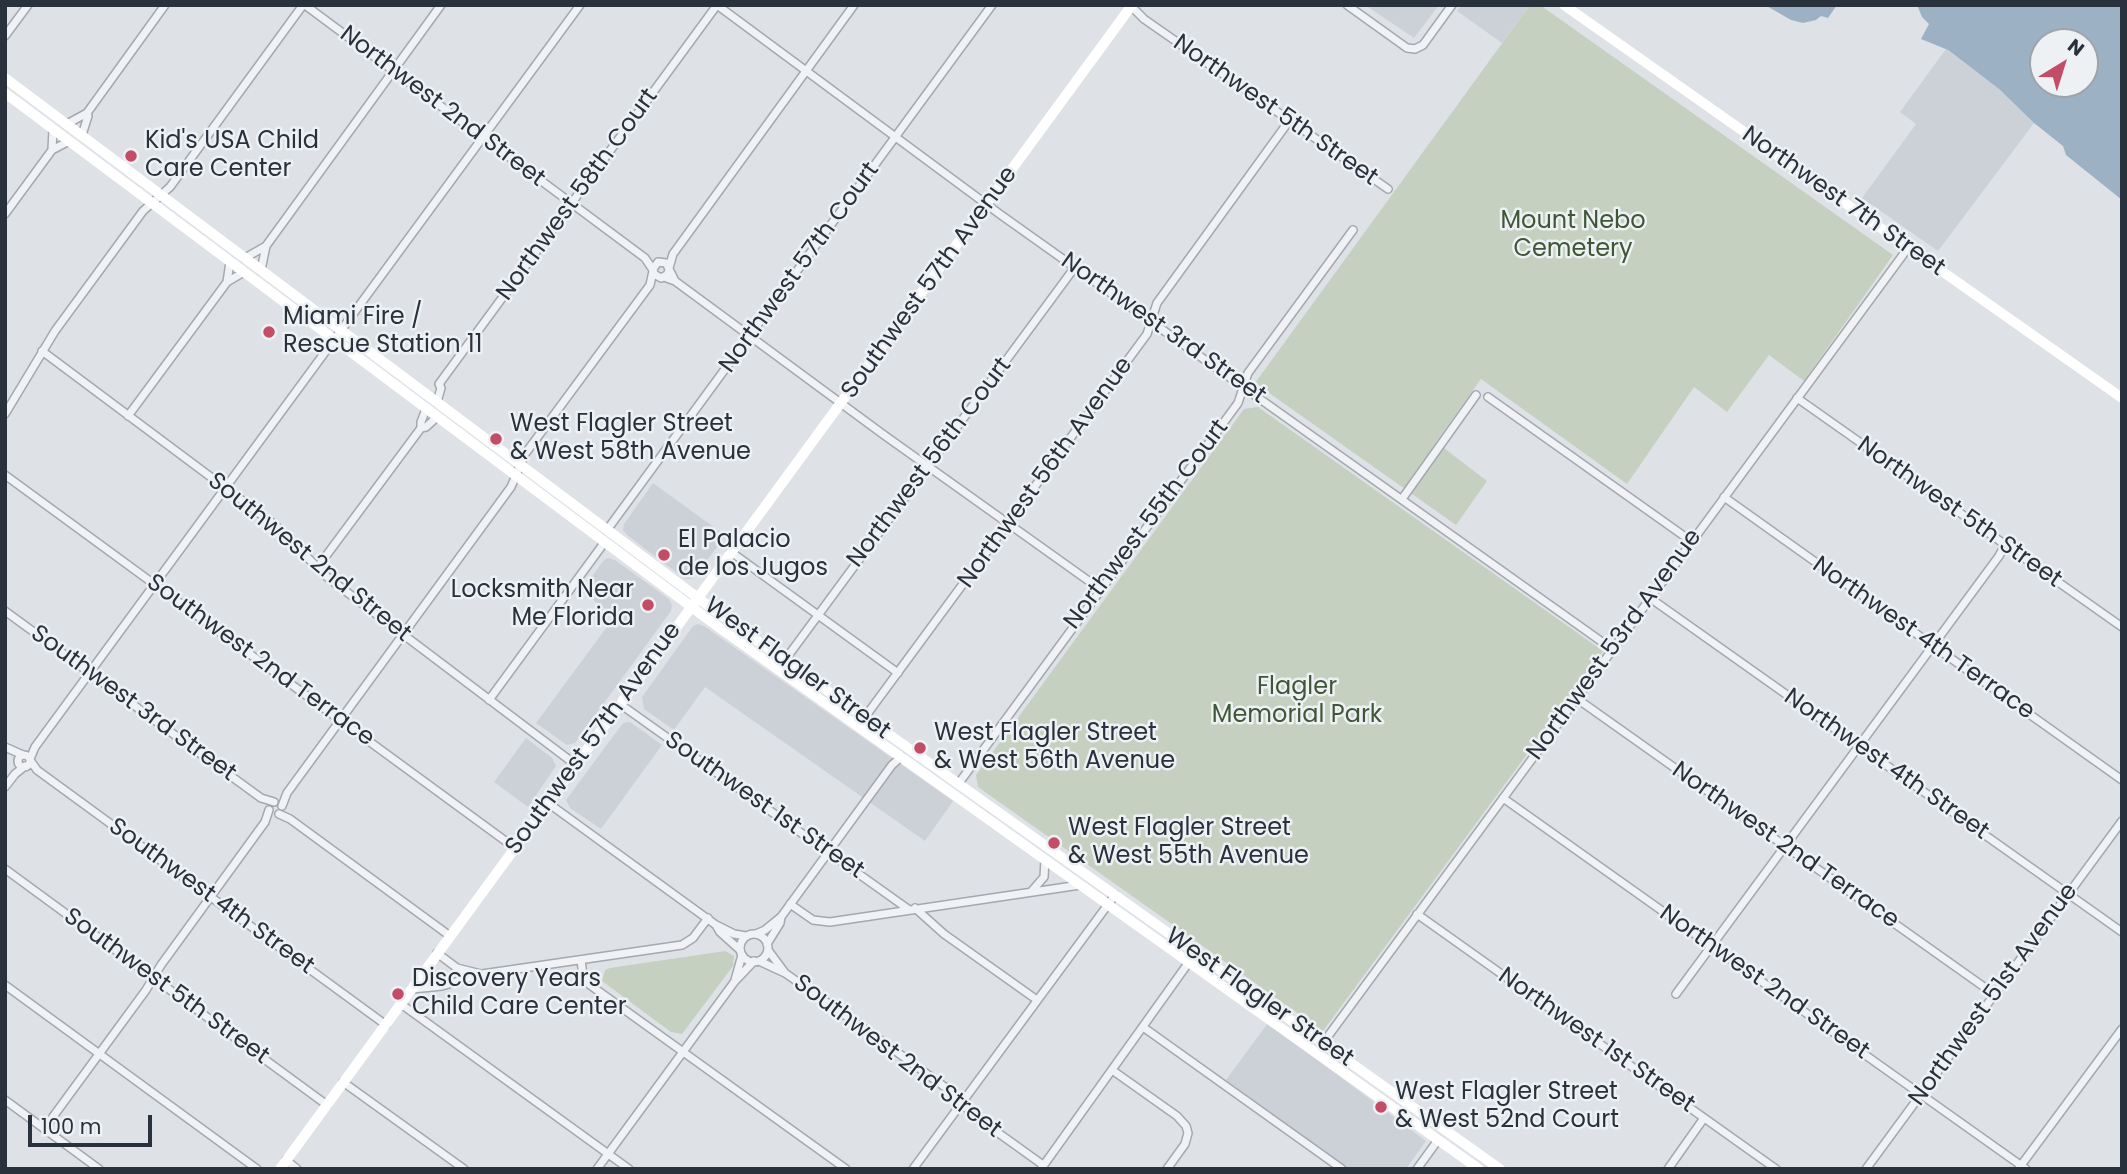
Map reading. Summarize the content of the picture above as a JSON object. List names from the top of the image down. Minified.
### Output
{"streets":{"main road":["Northwest 7th Street","Southwest 57th Avenue","West Flagler Street"],"street":["Northwest 2nd Street","Northwest 5th Street","Northwest 58th Court","Northwest 57th Court","Northwest 3rd Street","Northwest 56th Court","Northwest 56th Avenue","Northwest 55th Court","Southwest 2nd Street","Northwest 4th Terrace","Northwest 53rd Avenue","Southwest 2nd Terrace","Southwest 3rd Street","Northwest 4th Street","Southwest 1st Street","Northwest 2nd Terrace","Southwest 4th Street","Southwest 5th Street","Northwest 51st Avenue","Northwest 1st Street"]},"crossings":[["Northwest 2nd Street","Northwest 58th Court"],["Northwest 2nd Street","Northwest 57th Court"],["Northwest 2nd Street","Southwest 57th Avenue"],["Northwest 2nd Street","Northwest 56th Court"],["Northwest 2nd Street","Northwest 56th Avenue"],["Northwest 2nd Street","Northwest 55th Court"],["Northwest 2nd Street","Northwest 53rd Avenue"],["Northwest 2nd Street","Northwest 51st Avenue"],["Northwest 5th Street","Southwest 57th Avenue"],["Northwest 5th Street","Northwest 56th Avenue"],["Northwest 5th Street","Northwest 53rd Avenue"],["Northwest 58th Court","Northwest 3rd Street"],["Northwest 58th Court","West Flagler Street"],["Northwest 7th Street","Northwest 53rd Avenue"],["Northwest 57th Court","Northwest 3rd Street"],["Northwest 57th Court","West Flagler Street"],["Southwest 57th Avenue","Northwest 3rd Street"],["Southwest 57th Avenue","Southwest 2nd Street"],["Southwest 57th Avenue","Southwest 2nd Terrace"],["Southwest 57th Avenue","West Flagler Street"],["Southwest 57th Avenue","Southwest 3rd Street"],["Southwest 57th Avenue","Southwest 1st Street"],["Southwest 57th Avenue","Southwest 4th Street"],["Southwest 57th Avenue","Southwest 5th Street"],["Northwest 3rd Street","Northwest 56th Court"],["Northwest 3rd Street","Northwest 56th Avenue"],["Northwest 3rd Street","Northwest 55th Court"],["Northwest 3rd Street","Northwest 53rd Avenue"],["Northwest 56th Court","West Flagler Street"],["Northwest 56th Avenue","West Flagler Street"],["Northwest 55th Court","West Flagler Street"],["Northwest 4th Terrace","Northwest 53rd Avenue"],["Northwest 53rd Avenue","West Flagler Street"],["Northwest 53rd Avenue","Northwest 4th Street"],["Northwest 53rd Avenue","Northwest 2nd Terrace"],["Northwest 53rd Avenue","Northwest 1st Street"],["Northwest 4th Street","Northwest 51st Avenue"],["Northwest 2nd Terrace","Northwest 51st Avenue"]],"parks":["Mount Nebo Cemetery","Flagler Memorial Park"],"places":["Kid's USA Child Care Center","Miami Fire / Rescue Station 11","West Flagler Street & West 58th Avenue","El Palacio de los Jugos","Locksmith Near Me Florida","West Flagler Street & West 56th Avenue","West Flagler Street & West 55th Avenue","Discovery Years Child Care Center","West Flagler Street & West 52nd Court"],"scale_bar":"100 m","north":"top right"}
